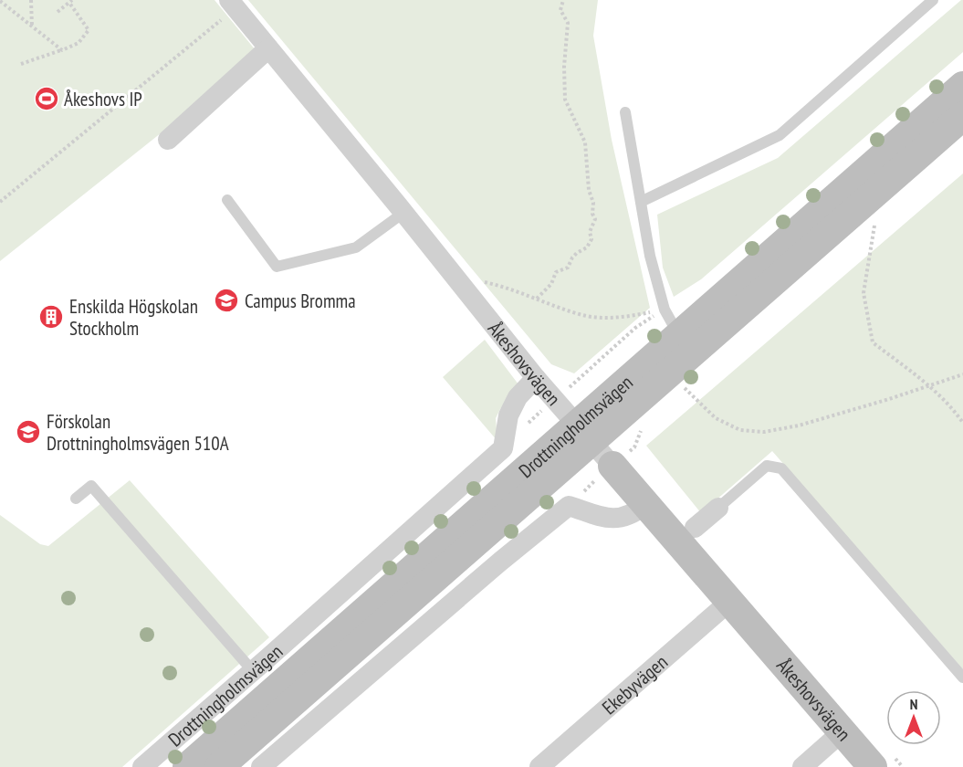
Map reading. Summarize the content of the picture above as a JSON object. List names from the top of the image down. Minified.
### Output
{"streets":{"main road":["Åkeshovsvägen","Drottningholmsvägen"],"street":["Ekebyvägen"]},"crossings":[["Åkeshovsvägen","Drottningholmsvägen"],["Åkeshovsvägen","Ekebyvägen"]],"places":{"sports":["Åkeshovs IP"],"school or university":["Campus Bromma","Förskolan Drottningholmsvägen 510A"],"building":["Enskilda Högskolan Stockholm"]},"north":"top"}
